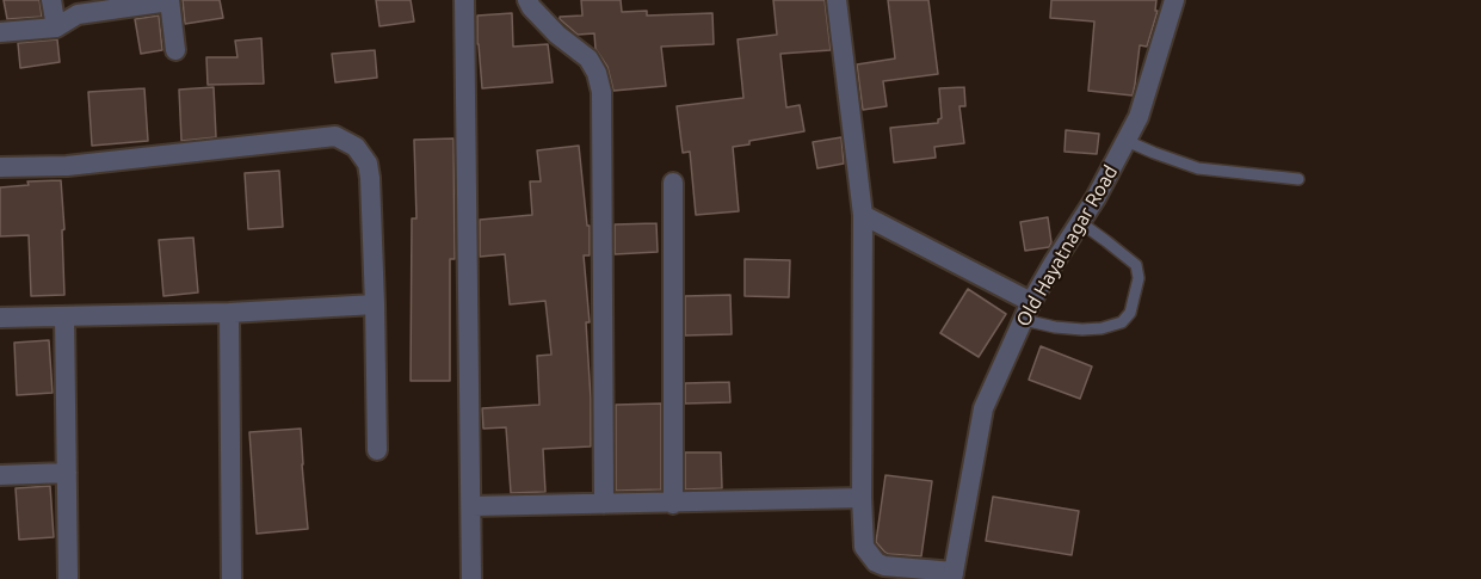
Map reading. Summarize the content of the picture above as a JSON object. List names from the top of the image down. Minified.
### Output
{"streets":{"street":["Old Hayatnagar Road"]}}
